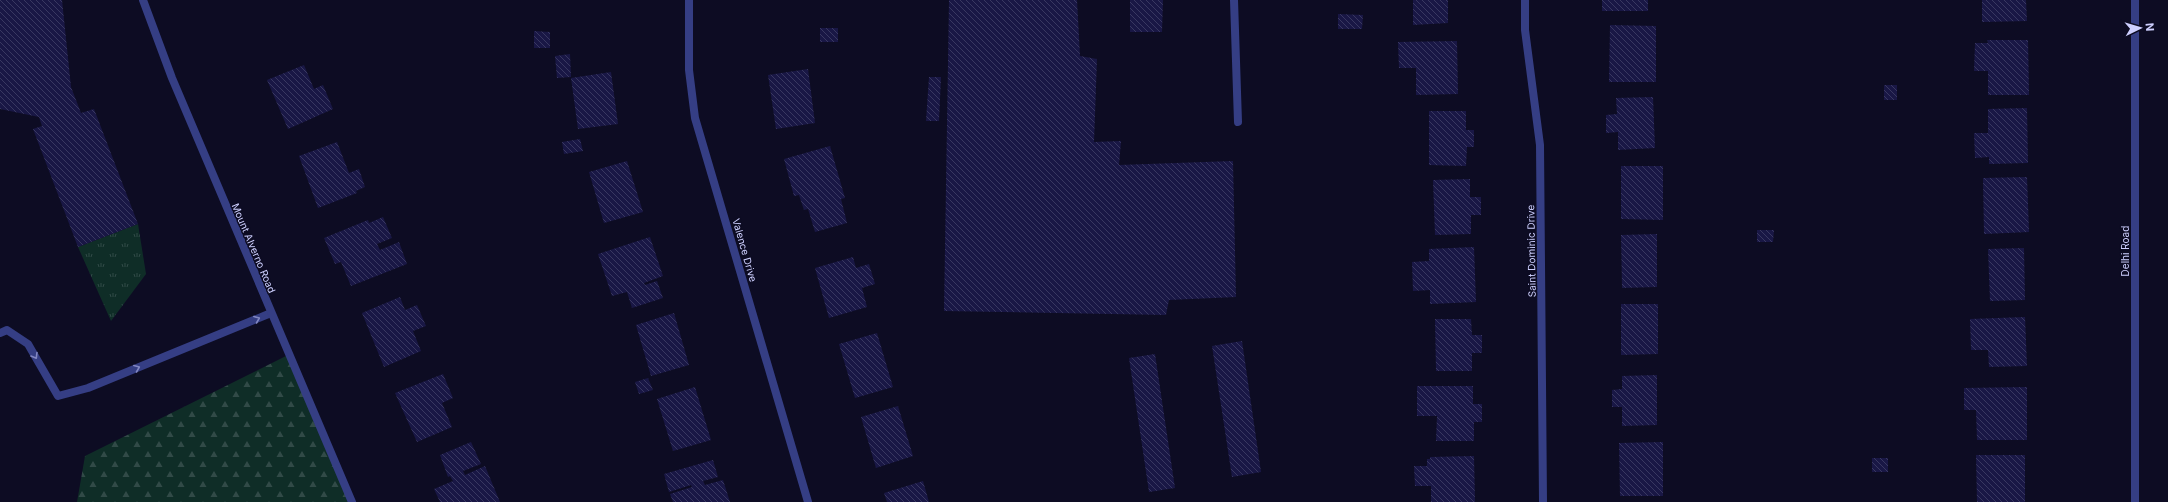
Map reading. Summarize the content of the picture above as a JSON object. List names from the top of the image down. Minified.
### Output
{"streets":{"street":["Mount Alverno Road","Valence Drive","Saint Dominic Drive","Delhi Road"]},"north":"right"}
